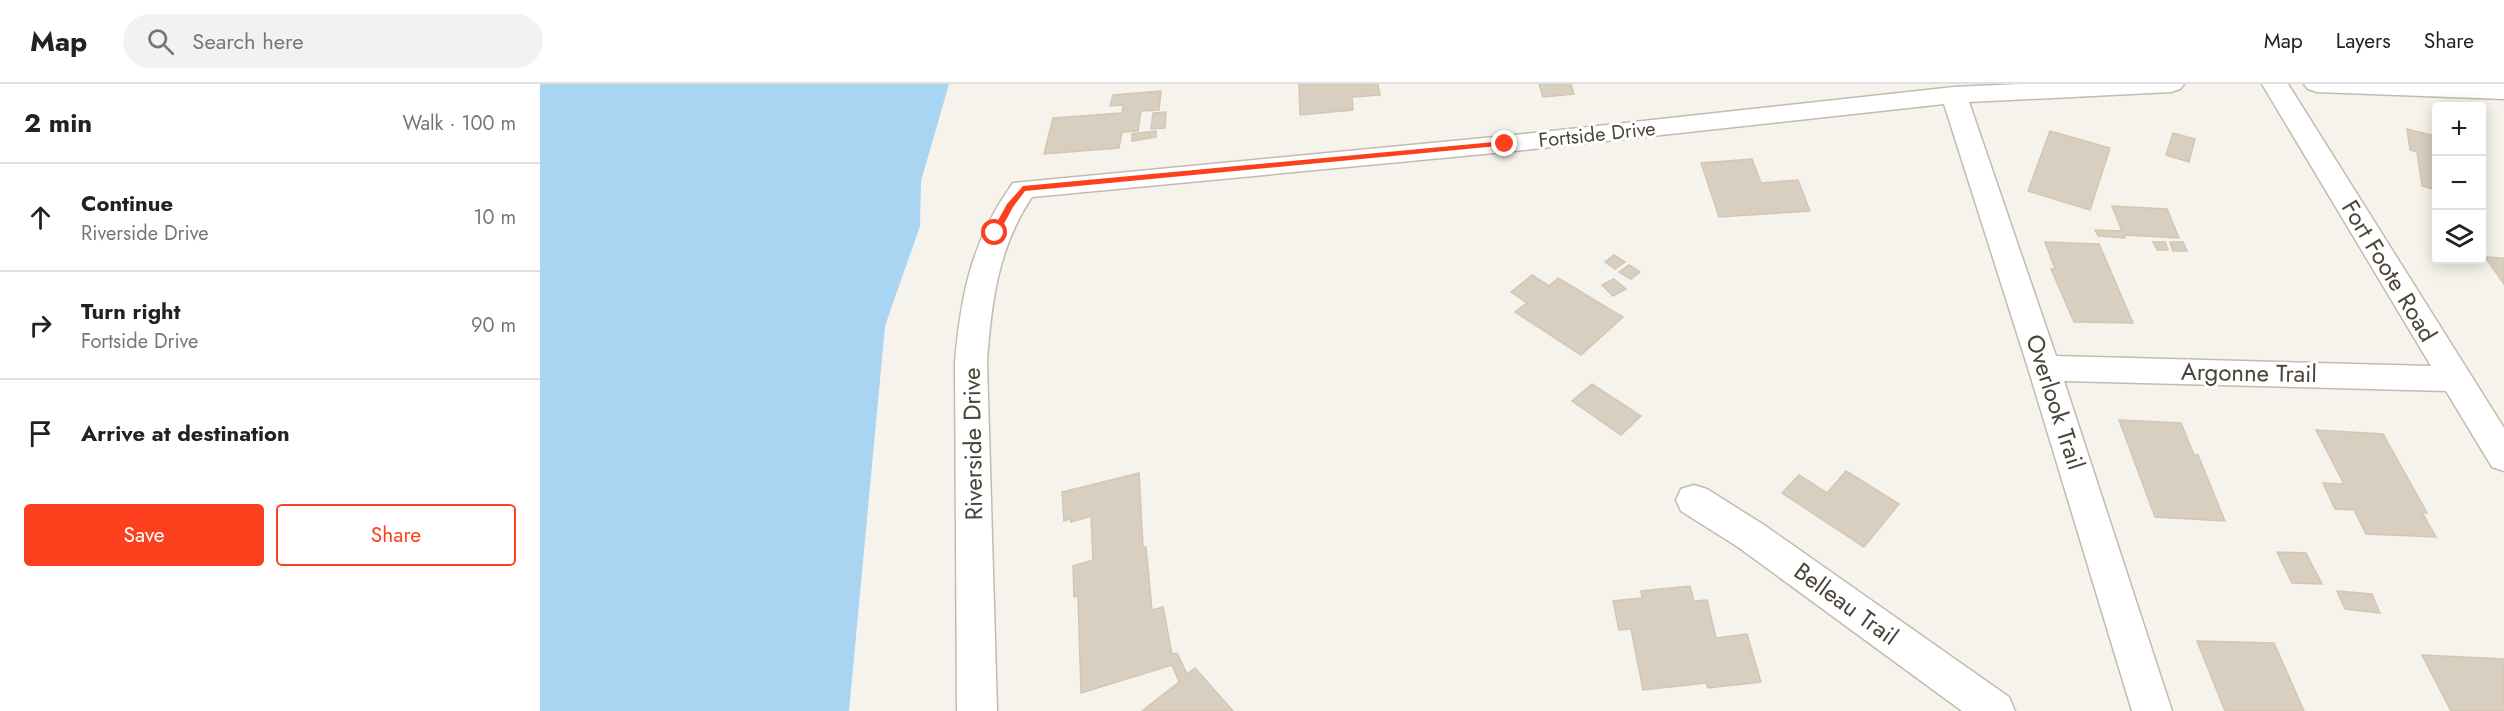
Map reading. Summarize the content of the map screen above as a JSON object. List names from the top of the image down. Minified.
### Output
{"streets":{"street":["Fortside Drive","Fort Foote Road","Argonne Trail","Overlook Trail","Riverside Drive","Belleau Trail"]},"crossings":[["Fortside Drive","Overlook Trail"],["Fortside Drive","Riverside Drive"],["Fort Foote Road","Argonne Trail"],["Argonne Trail","Overlook Trail"]],"page":{"header":"Map","search":"Search here","nav":["Map","Layers","Share"],"heading":["2 min","Walk · 100 m"],"map_buttons":["+","−"],"list":[["Continue","Riverside Drive","10 m"],["Turn right","Fortside Drive","90 m"],"Arrive at destination"],"buttons":["Save","Share"]}}
